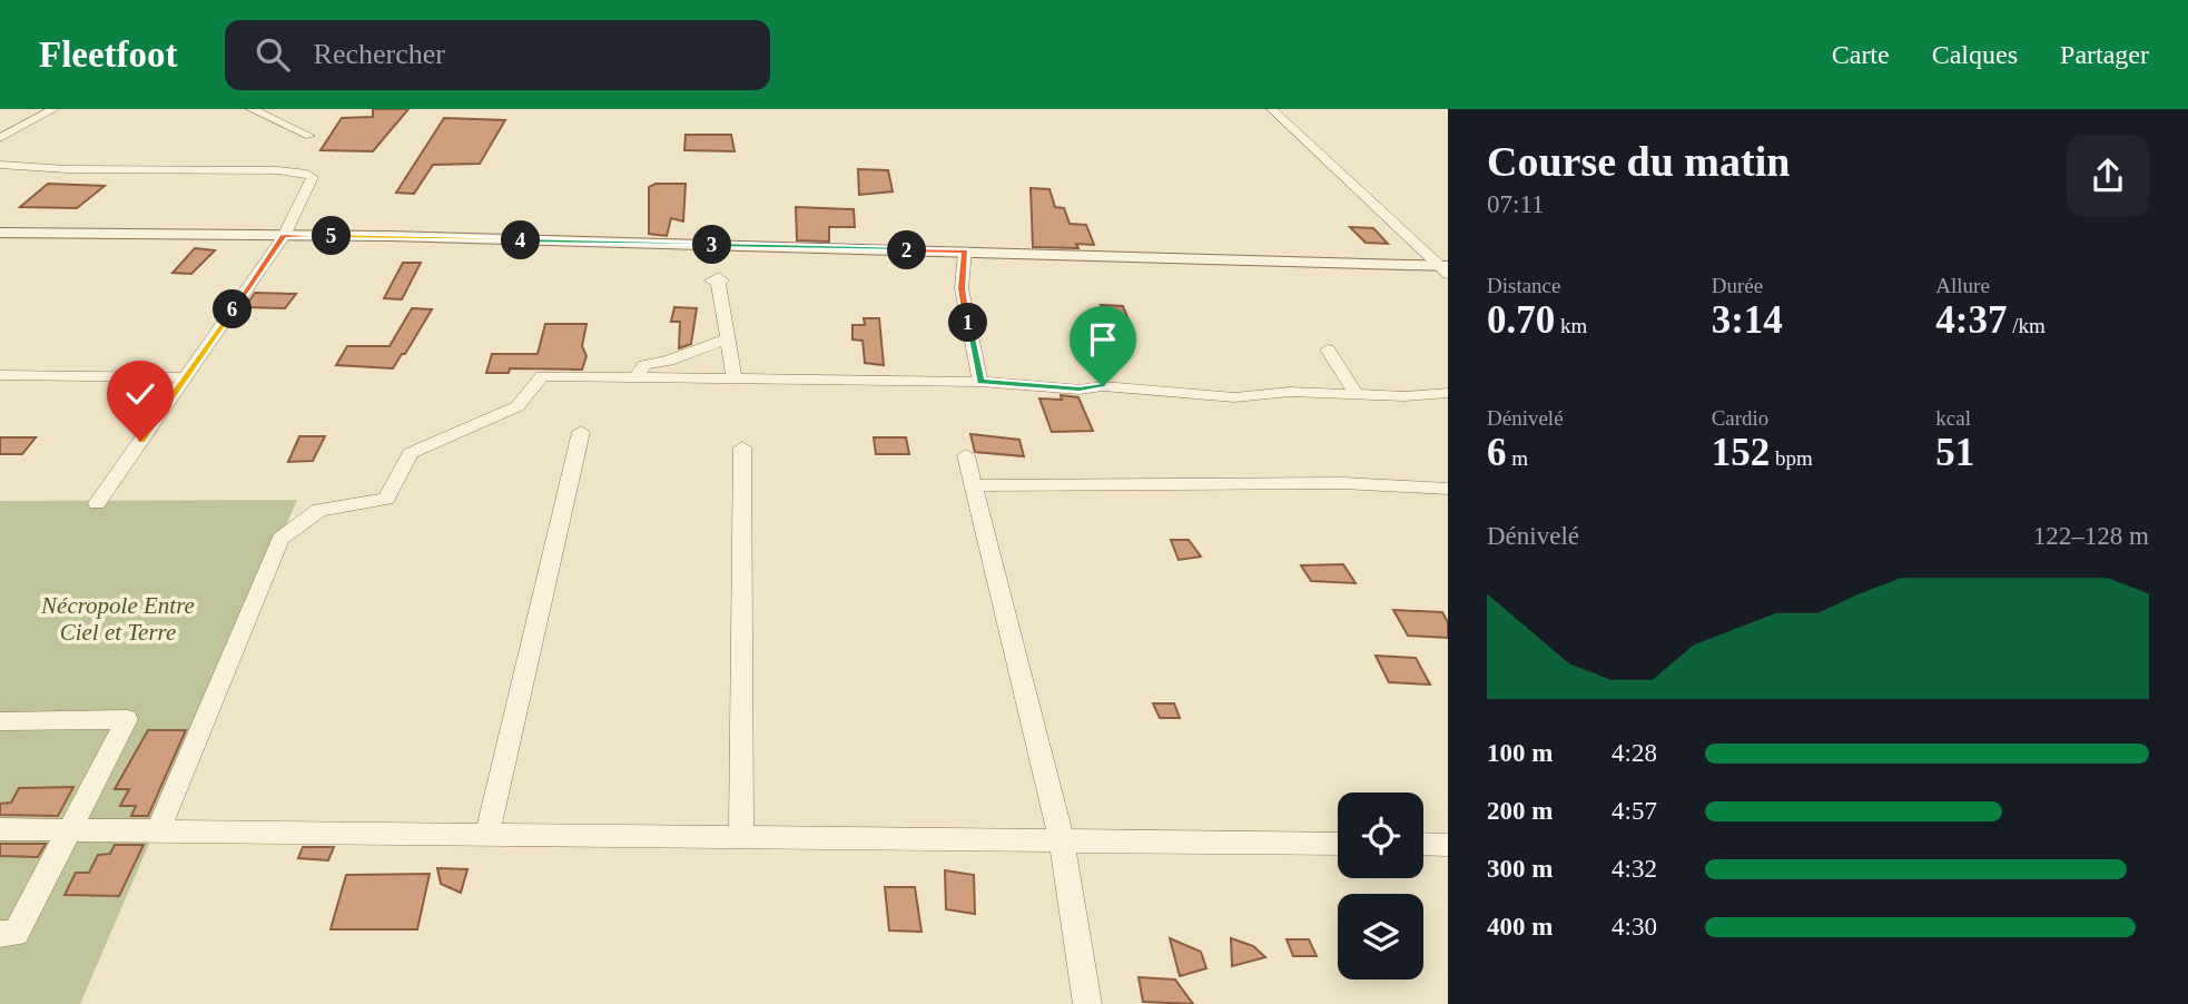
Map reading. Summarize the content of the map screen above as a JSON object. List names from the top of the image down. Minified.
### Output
{"parks":["Nécropole Entre Ciel et Terre"],"page":{"header":"Fleetfoot","search":"Rechercher","nav":["Carte","Calques","Partager"],"heading":["Course du matin","07:11"],"pins":["5","4","3","2","6","1"],"stats":[["Distance","0.70 km"],["Durée","3:14"],["Allure","4:37 /km"],["Dénivelé","6 m"],["Cardio","152 bpm"],["kcal","51"]],"chart":["Dénivelé","122–128 m"],"list":[{"name":"100 m","note":"4:28"},{"name":"200 m","note":"4:57"},{"name":"300 m","note":"4:32"},{"name":"400 m","note":"4:30"}]}}
